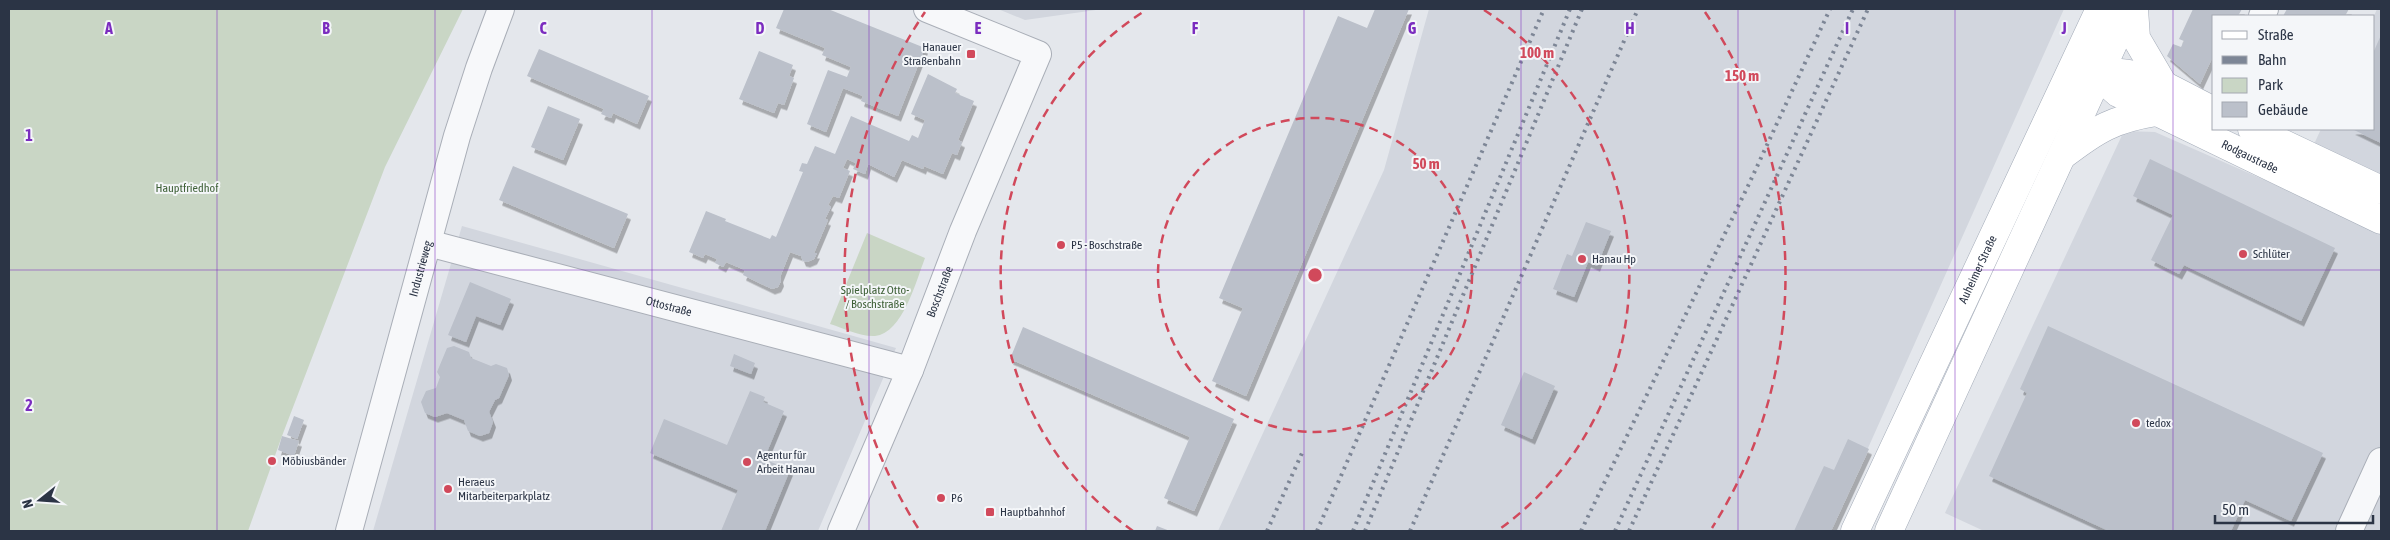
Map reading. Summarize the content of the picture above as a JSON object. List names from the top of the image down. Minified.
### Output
{"streets":{"main road":["Rodgaustraße","Auheimer Straße"],"street":["Industrieweg","Boschstraße","Ottostraße"]},"crossings":[["Rodgaustraße","Auheimer Straße"],["Industrieweg","Ottostraße"],["Boschstraße","Ottostraße"]],"parks":["Hauptfriedhof","Spielplatz Otto- / Boschstraße"],"places":{"transit":["Hanauer Straßenbahn","Hauptbahnhof"],"other":["P5 - Boschstraße","Schlüter","Hanau Hp","tedox","Möbiusbänder","Agentur für Arbeit Hanau","Heraeus Mitarbeiterparkplatz","P6"]},"legend":["Straße","Bahn","Park","Gebäude"],"scale_bar":"50 m","north":"left","grid":{"columns":["A","B","C","D","E","F","G","H","I","J"],"rows":["1","2"]},"rings":["100 m","150 m","50 m"]}
